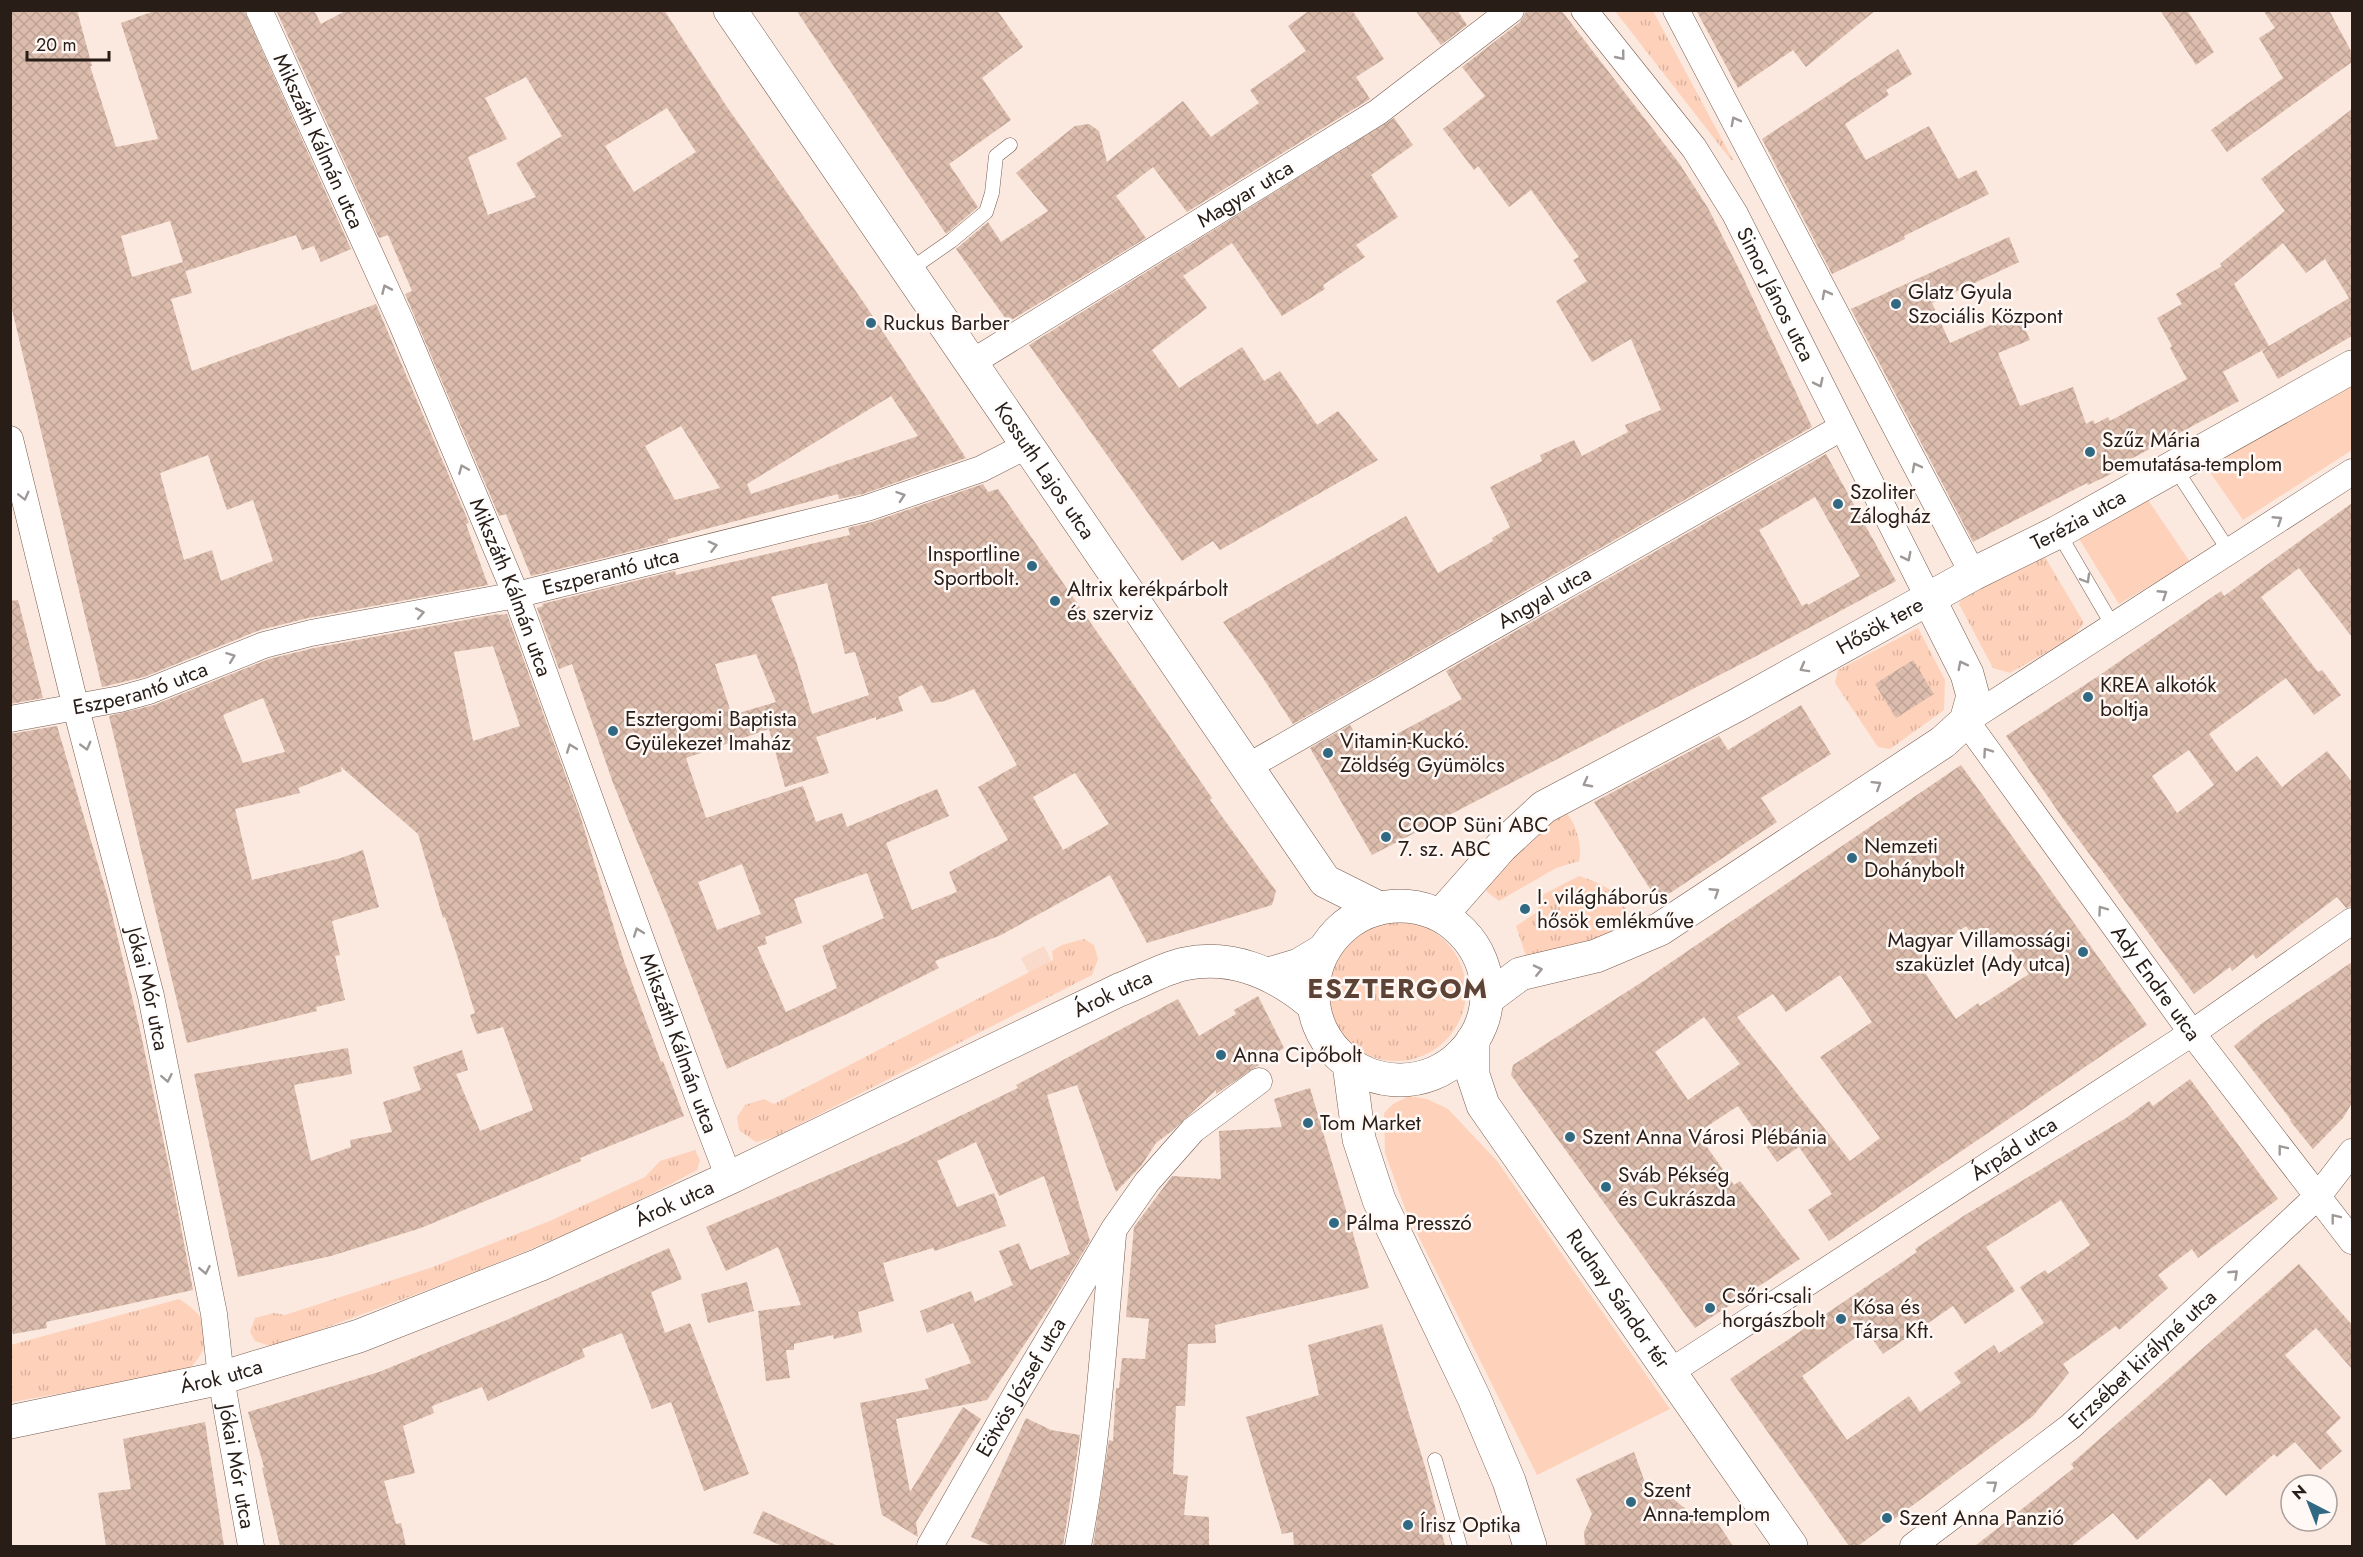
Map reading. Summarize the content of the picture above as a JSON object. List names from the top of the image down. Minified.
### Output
{"streets":{"main road":["Kossuth Lajos utca","Terézia utca","Hősök tere","Árok utca","Rudnay Sándor tér"],"street":["Mikszáth Kálmán utca","Magyar utca","Simor János utca","Eszperantó utca","Angyal utca","Ady Endre utca","Jókai Mór utca","Árpád utca","Erzsébet királyné utca","Eötvös József utca"]},"crossings":[["Mikszáth Kálmán utca","Eszperantó utca"],["Mikszáth Kálmán utca","Árok utca"],["Magyar utca","Kossuth Lajos utca"],["Simor János utca","Terézia utca"],["Simor János utca","Angyal utca"],["Simor János utca","Hősök tere"],["Kossuth Lajos utca","Eszperantó utca"],["Kossuth Lajos utca","Angyal utca"],["Kossuth Lajos utca","Hősök tere"],["Kossuth Lajos utca","Árok utca"],["Kossuth Lajos utca","Rudnay Sándor tér"],["Terézia utca","Hősök tere"],["Eszperantó utca","Jókai Mór utca"],["Hősök tere","Ady Endre utca"],["Hősök tere","Árok utca"],["Hősök tere","Rudnay Sándor tér"],["Ady Endre utca","Árpád utca"],["Ady Endre utca","Erzsébet királyné utca"],["Jókai Mór utca","Árok utca"],["Árok utca","Rudnay Sándor tér"],["Árpád utca","Rudnay Sándor tér"]],"one_way":["Mikszáth Kálmán utca","Eszperantó utca","Ady Endre utca","Jókai Mór utca","Erzsébet királyné utca"],"districts":["ESZTERGOM"],"places":["Glatz Gyula Szociális Központ","Ruckus Barber","Szűz Mária bemutatása-templom","Szoliter Zálogház","Insportline Sportbolt.","Altrix kerékpárbolt és szerviz","KREA alkotók boltja","Esztergomi Baptista Gyülekezet Imaház","Vitamin-Kuckó. Zöldség Gyümölcs","COOP Süni ABC 7. sz. ABC","Nemzeti Dohánybolt","I. világháborús hősök emlékműve","Magyar Villamossági szaküzlet (Ady utca)","Anna Cipőbolt","Tom Market","Szent Anna Városi Plébánia","Sváb Pékség és Cukrászda","Pálma Presszó","Csőri-csali horgászbolt","Kósa és Társa Kft.","Szent Anna-templom","Szent Anna Panzió","Írisz Optika"],"scale_bar":"20 m","north":"top left"}
